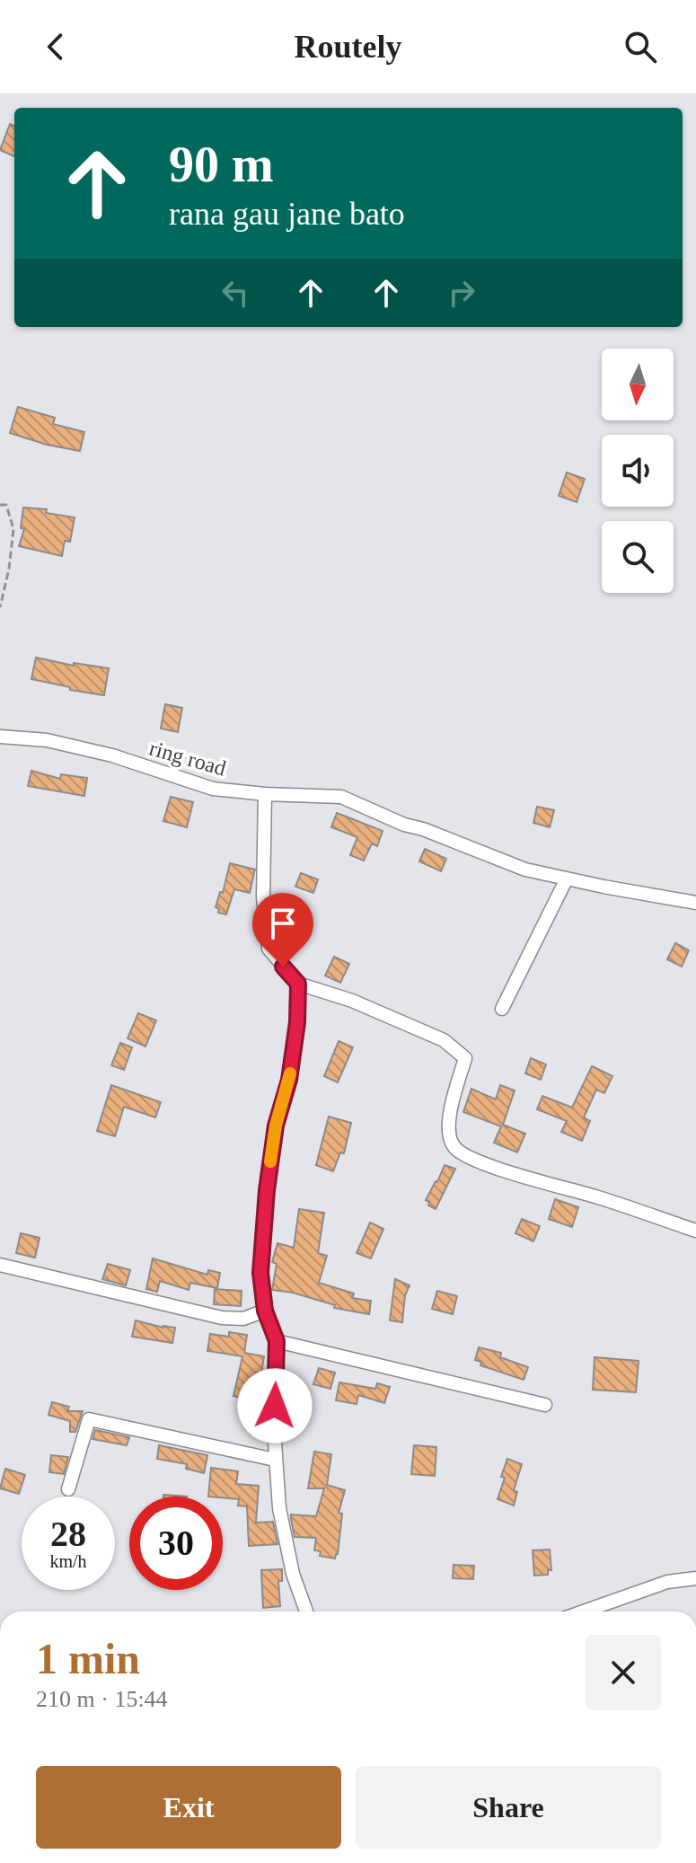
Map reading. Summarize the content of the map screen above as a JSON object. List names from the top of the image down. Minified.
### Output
{"streets":{"street":["ring road"]},"north":"bottom","page":{"header":"Routely","turn":["90 m","rana gau jane bato"],"speed":"28 km/h","limit":"30","heading":["1 min","210 m · 15:44"],"buttons":["Exit","Share"]}}
